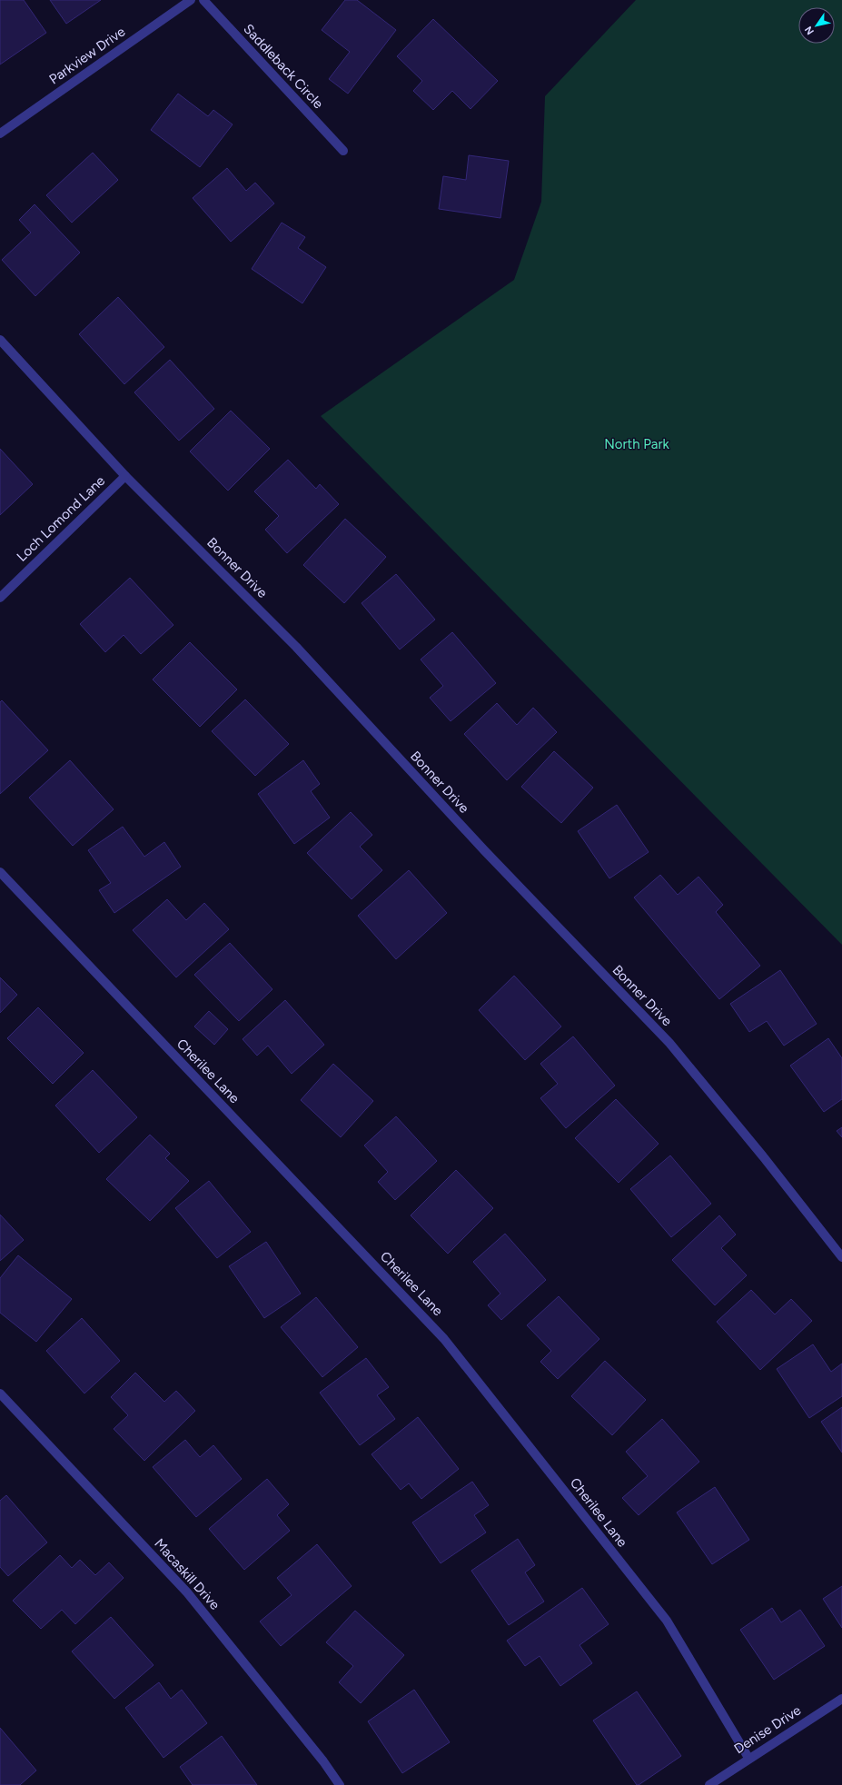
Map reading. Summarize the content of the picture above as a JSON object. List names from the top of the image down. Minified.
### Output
{"streets":{"street":["Parkview Drive","Saddleback Circle","Loch Lomond Lane","Bonner Drive","Cherilee Lane","Macaskill Drive","Denise Drive"]},"crossings":[["Loch Lomond Lane","Bonner Drive"],["Cherilee Lane","Denise Drive"]],"parks":["North Park"],"north":"bottom left"}
